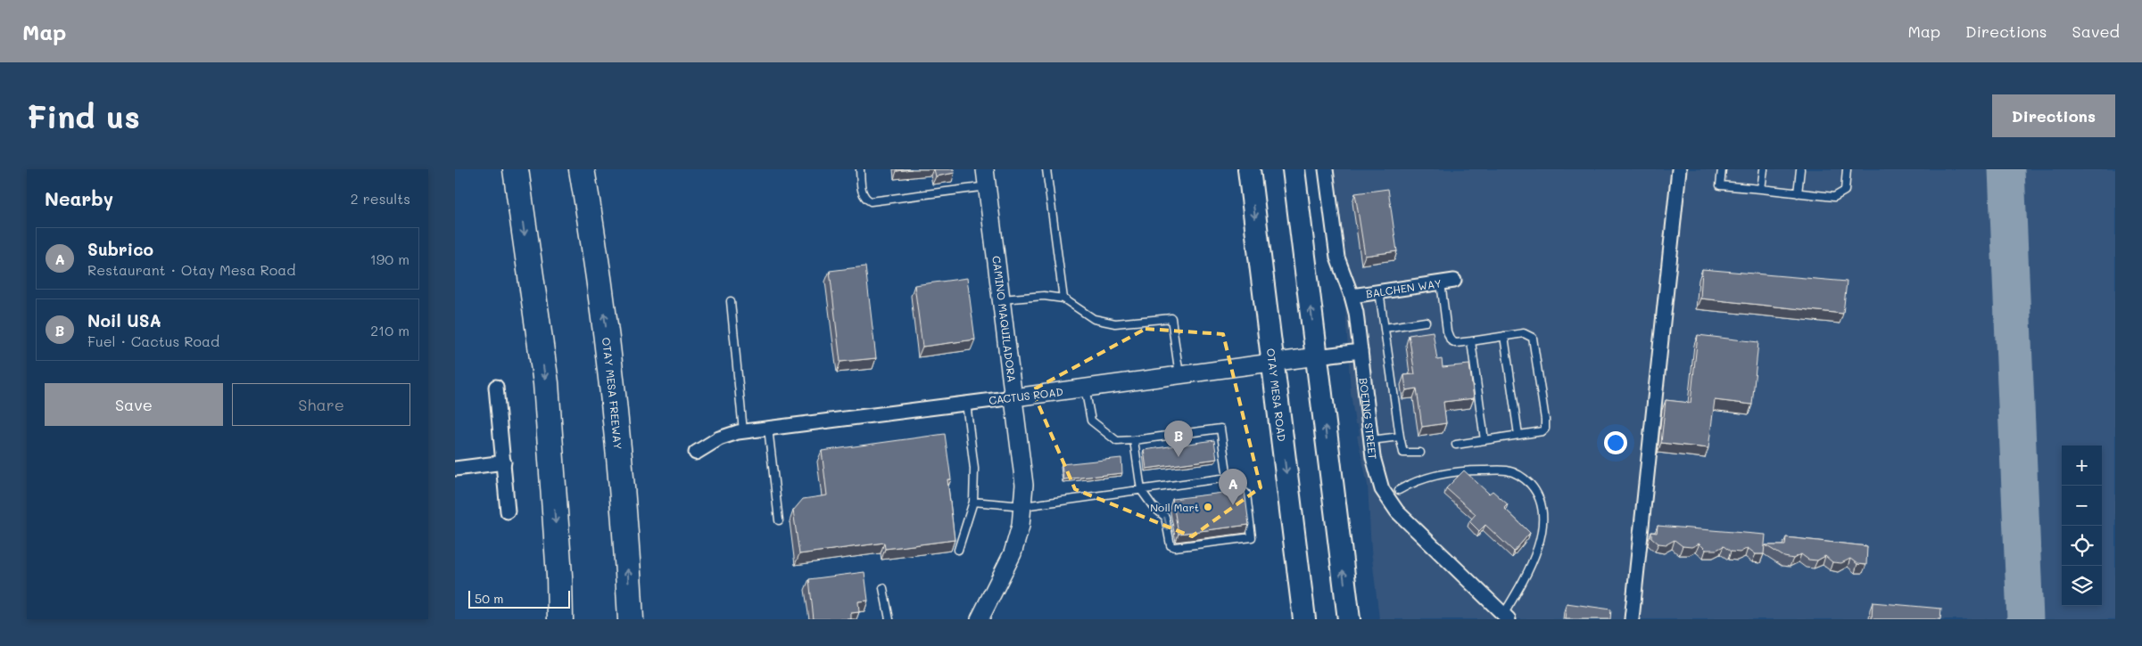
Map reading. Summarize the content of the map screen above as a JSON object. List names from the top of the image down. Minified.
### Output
{"streets":{"highway":["OTAY MESA FREEWAY"],"main road":["OTAY MESA ROAD"],"street":["BALCHEN WAY","CAMINO MAQUILADORA","CACTUS ROAD","BOEING STREET"]},"crossings":[["BALCHEN WAY","BOEING STREET"],["CAMINO MAQUILADORA","CACTUS ROAD"],["OTAY MESA ROAD","CACTUS ROAD"],["CACTUS ROAD","BOEING STREET"]],"places":["Noil Mart"],"scale_bar":"50 m","page":{"header":"Map","nav":["Map","Directions","Saved"],"buttons":["Directions",["Save","Share"]],"title":"Find us","heading":["Nearby","2 results"],"list":[{"mark":"A","name":"Subrico","note":"Restaurant · Otay Mesa Road","value":"190 m"},{"mark":"B","name":"Noil USA","note":"Fuel · Cactus Road","value":"210 m"}],"pins":["B","A"],"map_buttons":["+","−"],"scale":"50 m"}}
